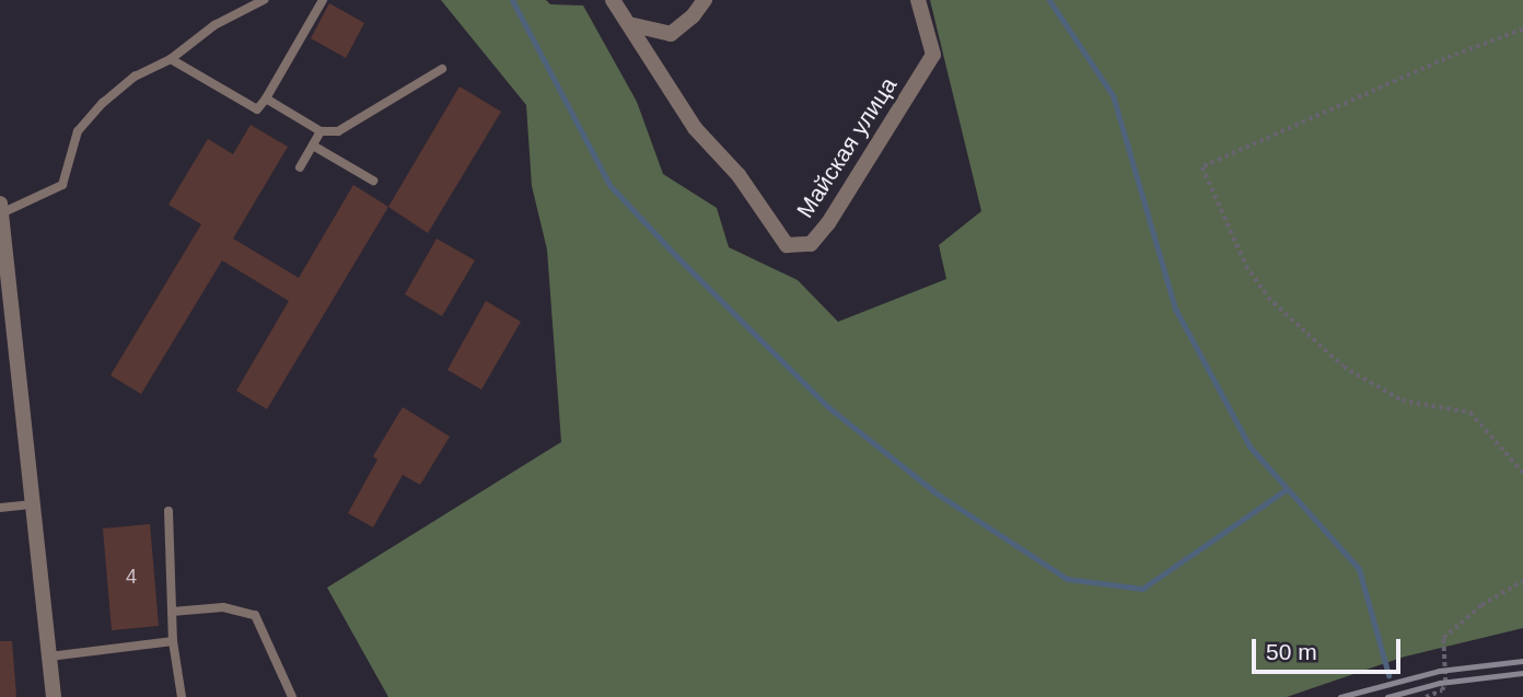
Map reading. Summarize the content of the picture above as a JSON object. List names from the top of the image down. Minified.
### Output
{"streets":{"street":["Майская улица"]},"house_numbers":["4"],"scale_bar":"50 m"}
